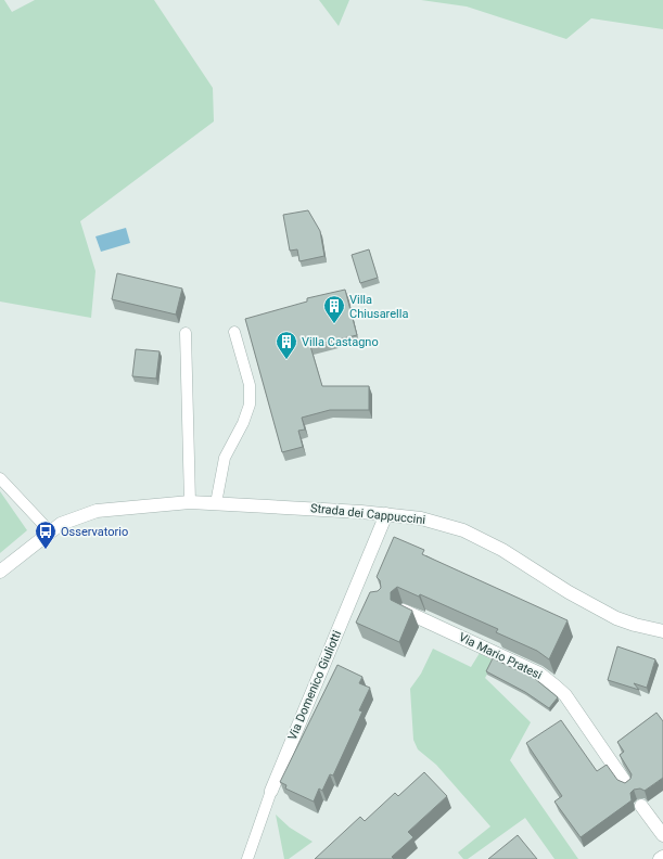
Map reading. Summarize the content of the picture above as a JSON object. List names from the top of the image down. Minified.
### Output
{"streets":{"street":["Strada dei Cappuccini","Via Mario Pratesi","Via Domenico Giuliotti"]},"crossings":[["Strada dei Cappuccini","Via Domenico Giuliotti"]],"places":{"building":["Villa Chiusarella","Villa Castagno"],"bus stop":["Osservatorio"]}}
